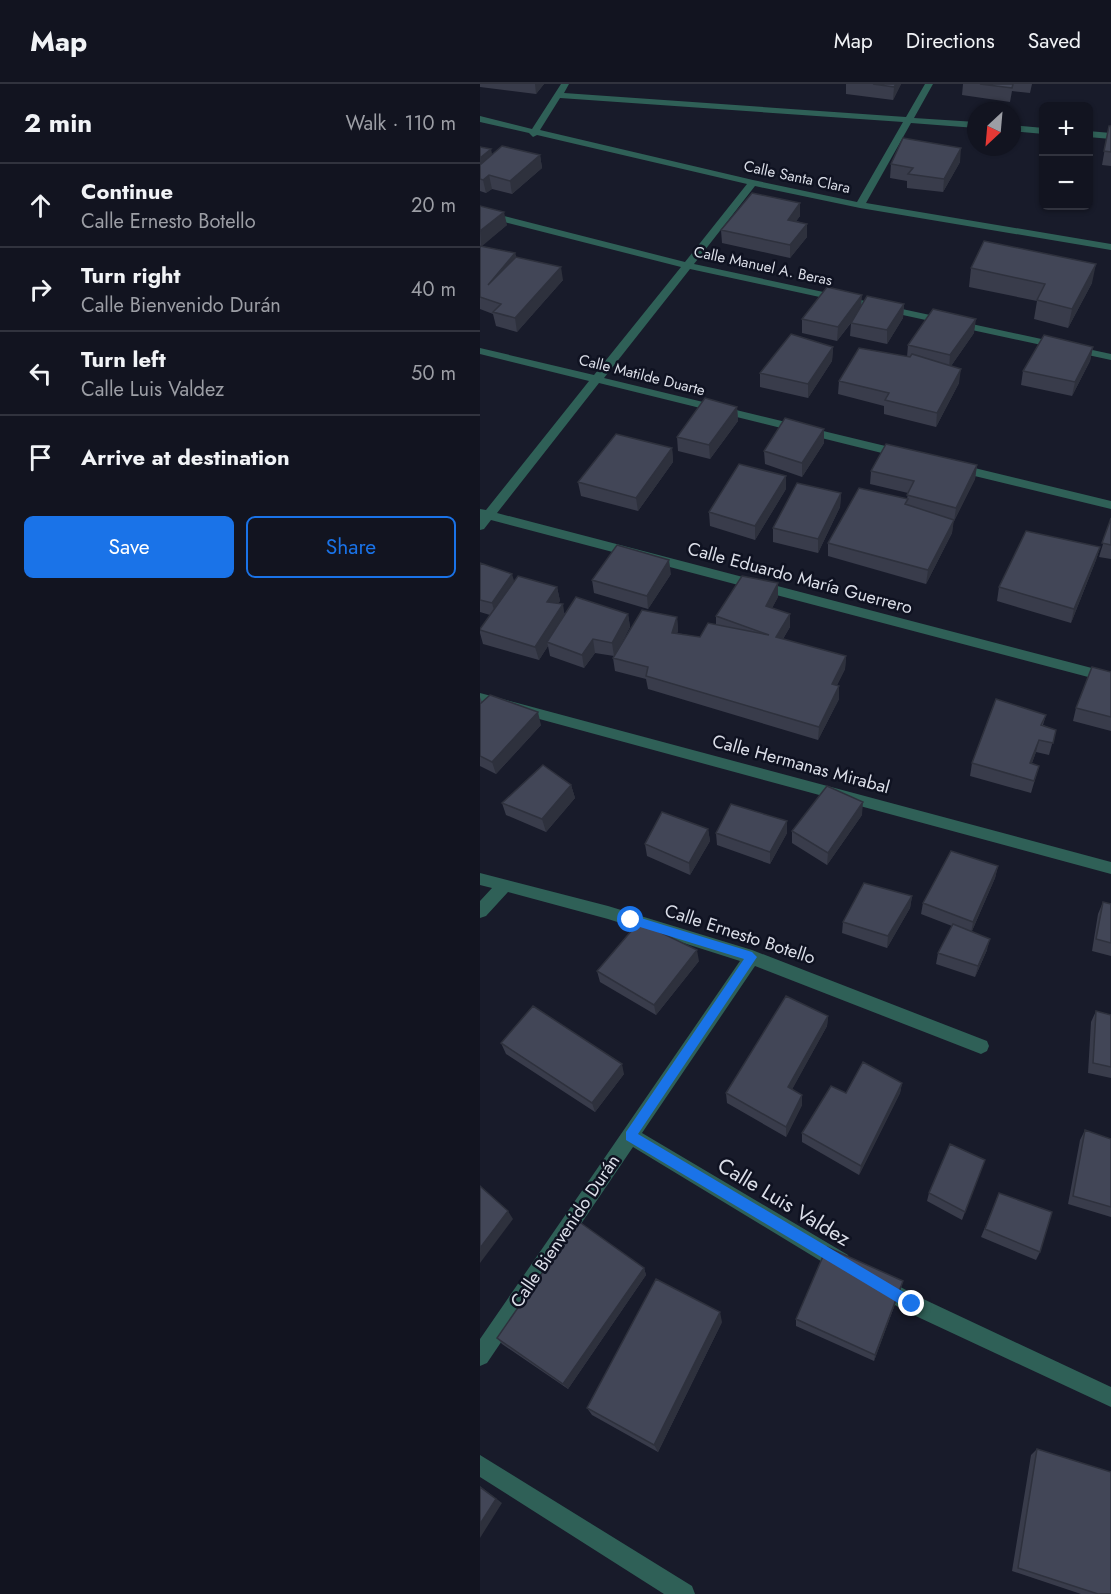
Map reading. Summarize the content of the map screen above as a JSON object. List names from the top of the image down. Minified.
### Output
{"streets":{"street":["Calle Santa Clara","Calle Manuel A. Beras","Calle Matilde Duarte","Calle Eduardo María Guerrero","Calle Hermanas Mirabal","Calle Ernesto Botello","Calle Luis Valdez","Calle Bienvenido Durán"]},"crossings":[["Calle Ernesto Botello","Calle Bienvenido Durán"],["Calle Luis Valdez","Calle Bienvenido Durán"]],"north":"bottom left","page":{"header":"Map","nav":["Map","Directions","Saved"],"heading":["2 min","Walk · 110 m"],"map_buttons":["+","−"],"list":[["Continue","Calle Ernesto Botello","20 m"],["Turn right","Calle Bienvenido Durán","40 m"],["Turn left","Calle Luis Valdez","50 m"],"Arrive at destination"],"buttons":["Save","Share"]}}
